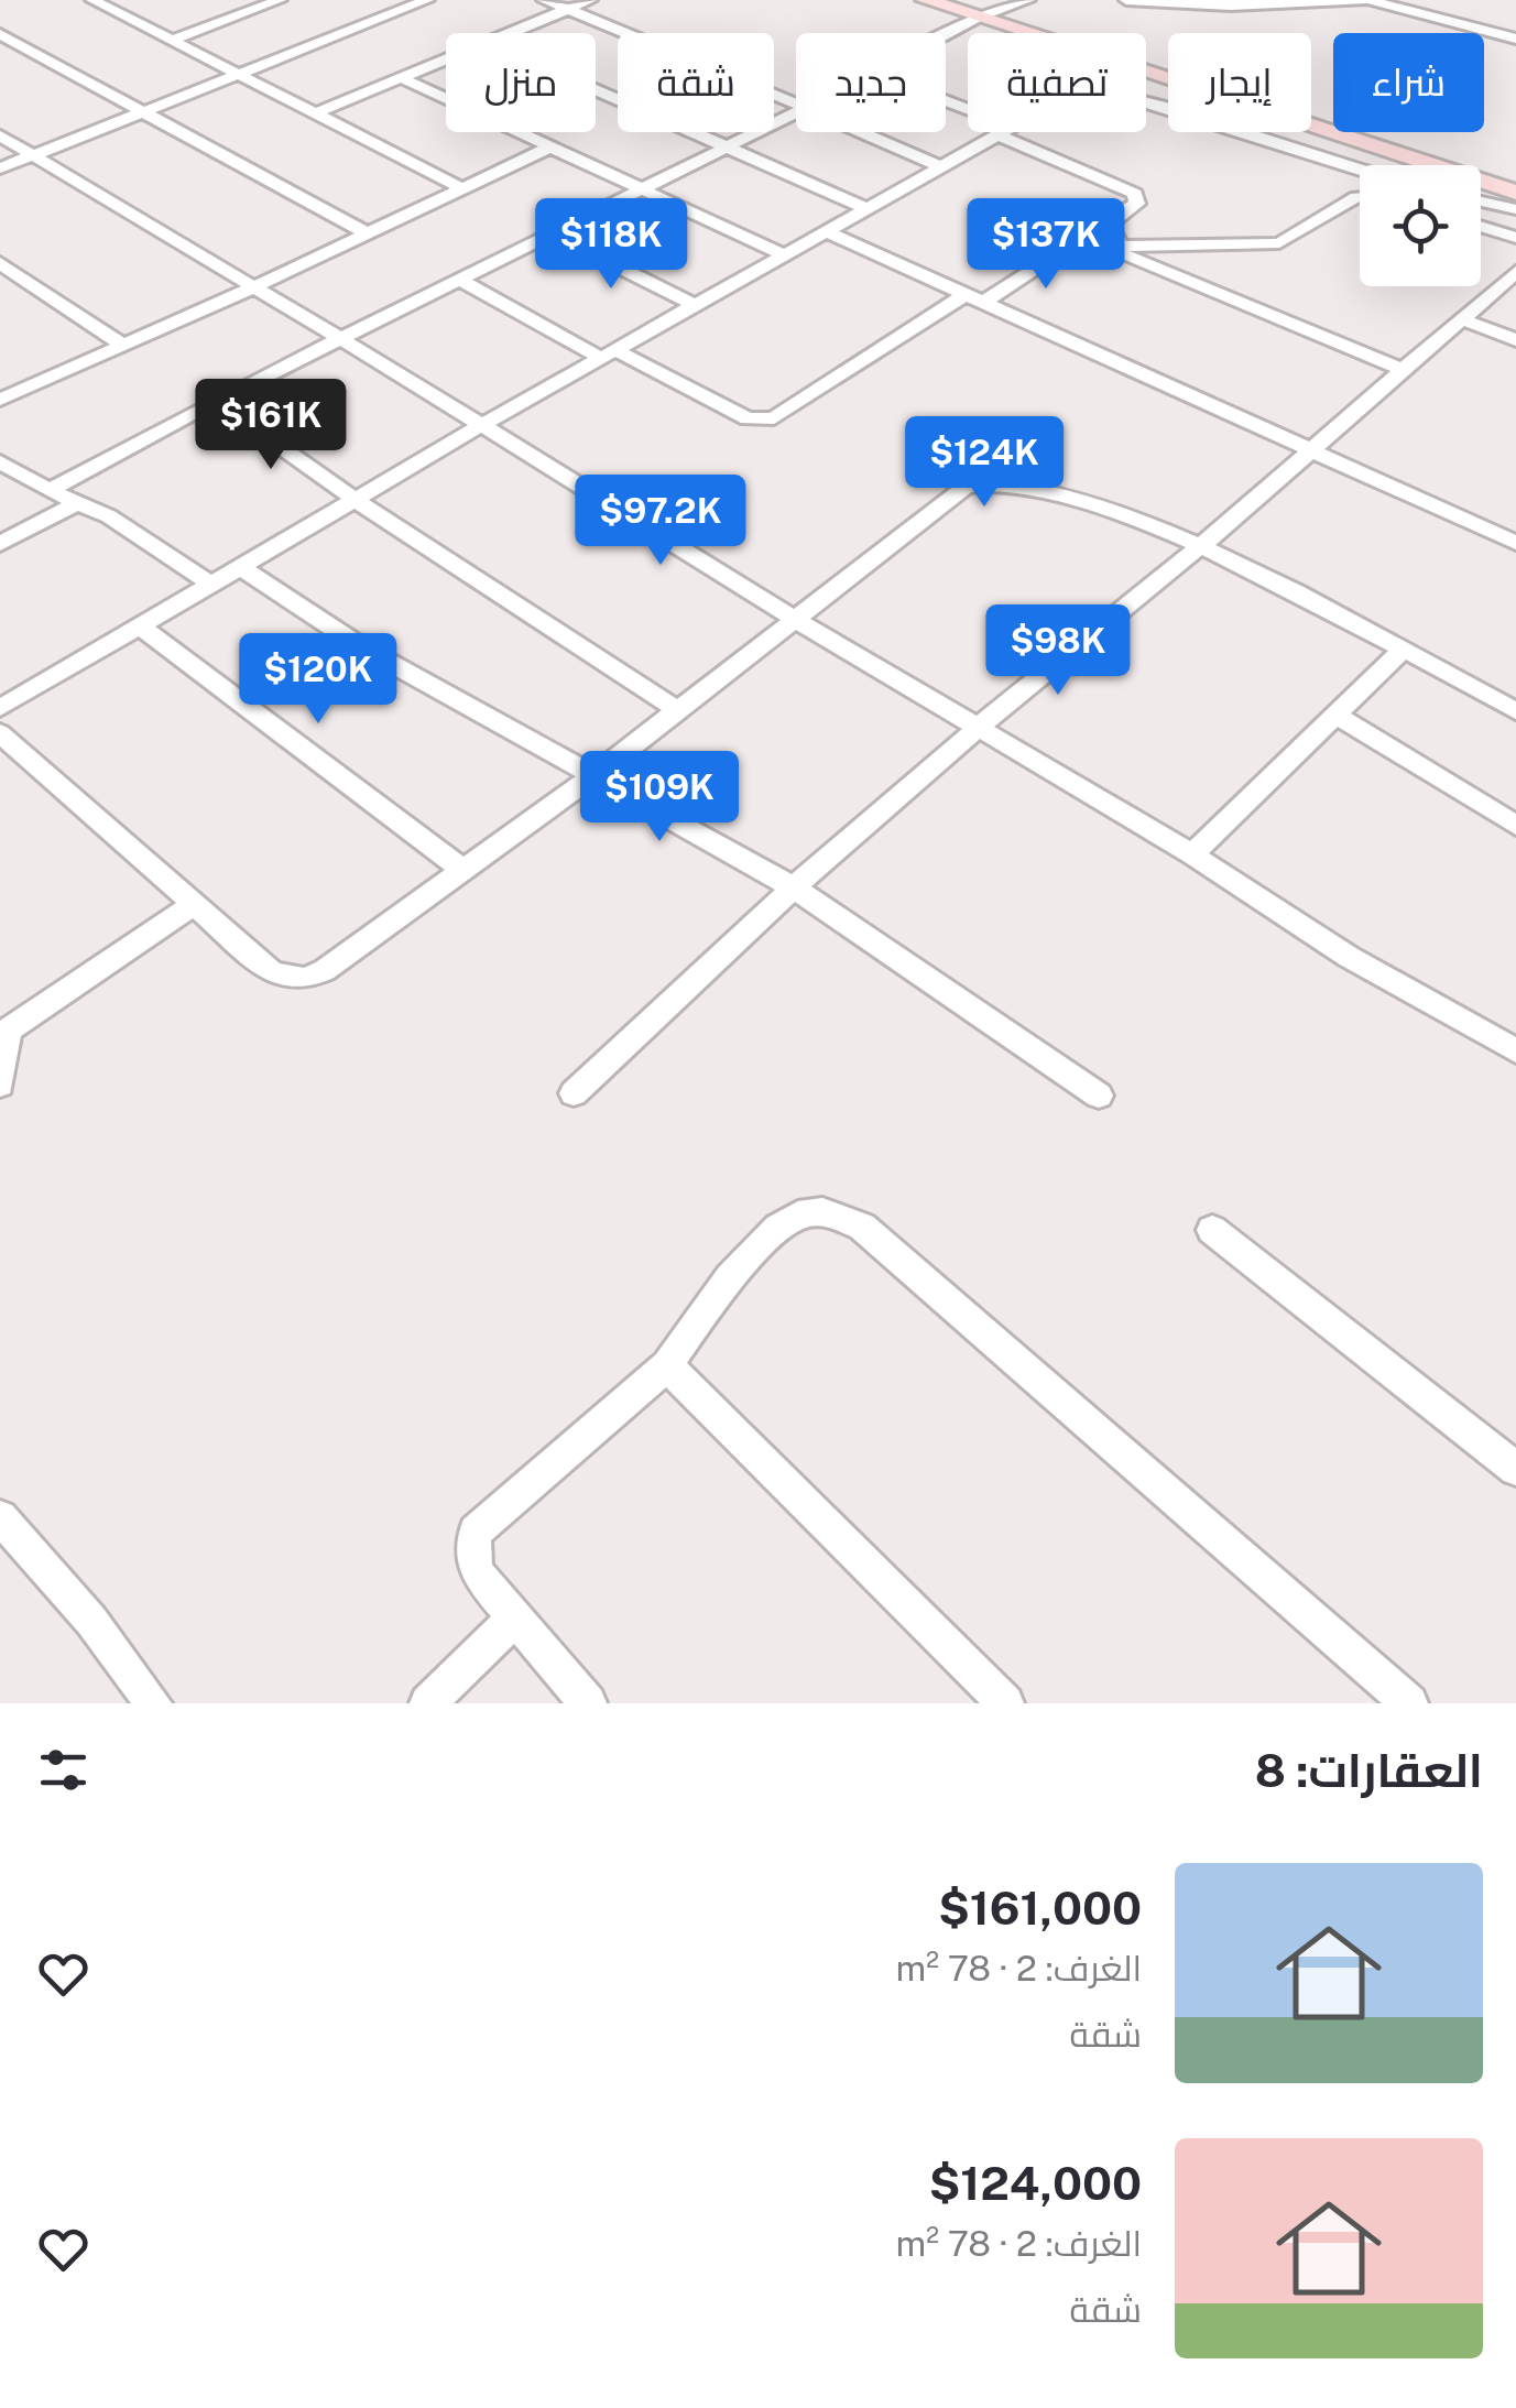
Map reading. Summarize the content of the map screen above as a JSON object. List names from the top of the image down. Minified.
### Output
{"page":{"chip":["شراء","إيجار","تصفية","جديد","شقة","منزل"],"price":["$118K","$137K","$161K","$124K","$97.2K","$98K","$120K","$109K"],"heading":"العقارات: 8","list":[{"name":"$161,000","note":"الغرف: 2 · 78 m² · شقة"},{"name":"$124,000","note":"الغرف: 2 · 78 m² · شقة"}]}}
